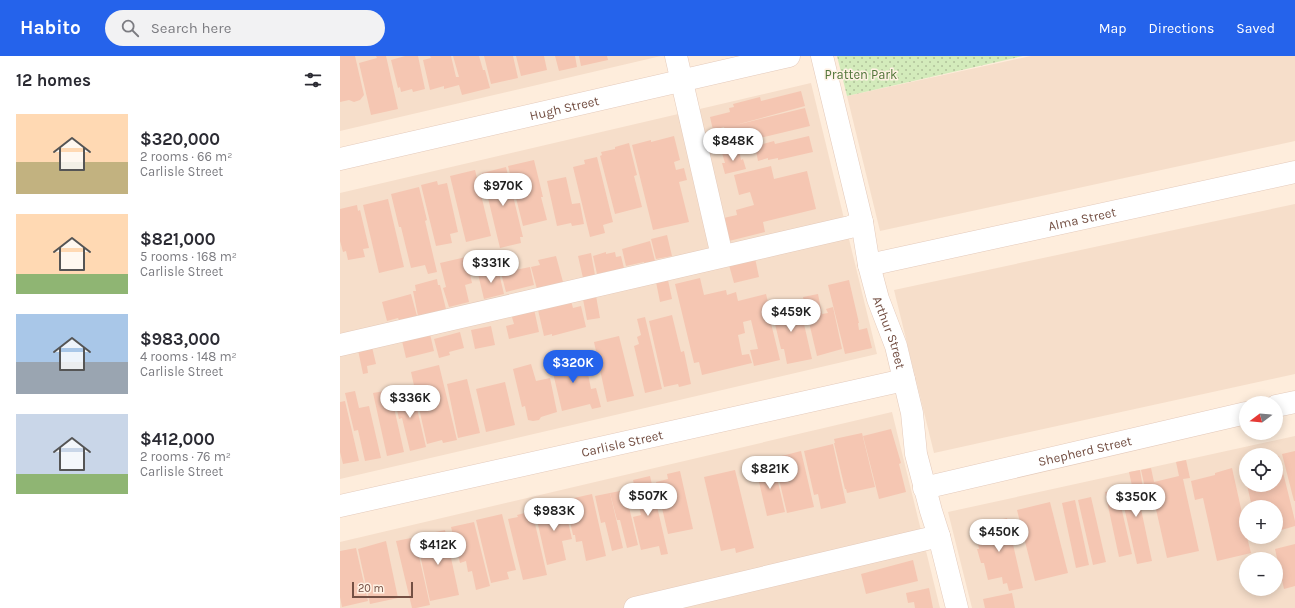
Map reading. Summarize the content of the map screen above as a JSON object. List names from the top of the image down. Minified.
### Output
{"streets":{"street":["Hugh Street","Alma Street","Arthur Street","Carlisle Street","Shepherd Street"]},"crossings":[["Alma Street","Arthur Street"],["Arthur Street","Carlisle Street"],["Arthur Street","Shepherd Street"]],"parks":["Pratten Park"],"scale_bar":"20 m","north":"left","page":{"header":"Habito","search":"Search here","nav":["Map","Directions","Saved"],"heading":"12 homes","list":[{"name":"$320,000","note":"2 rooms · 66 m² · Carlisle Street"},{"name":"$821,000","note":"5 rooms · 168 m² · Carlisle Street"},{"name":"$983,000","note":"4 rooms · 148 m² · Carlisle Street"},{"name":"$412,000","note":"2 rooms · 76 m² · Carlisle Street"}],"price":["$848K","$970K","$331K","$459K","$320K","$336K","$821K","$507K","$350K","$983K","$450K","$412K"],"map_buttons":["+","−"],"scale":"20 m"}}
